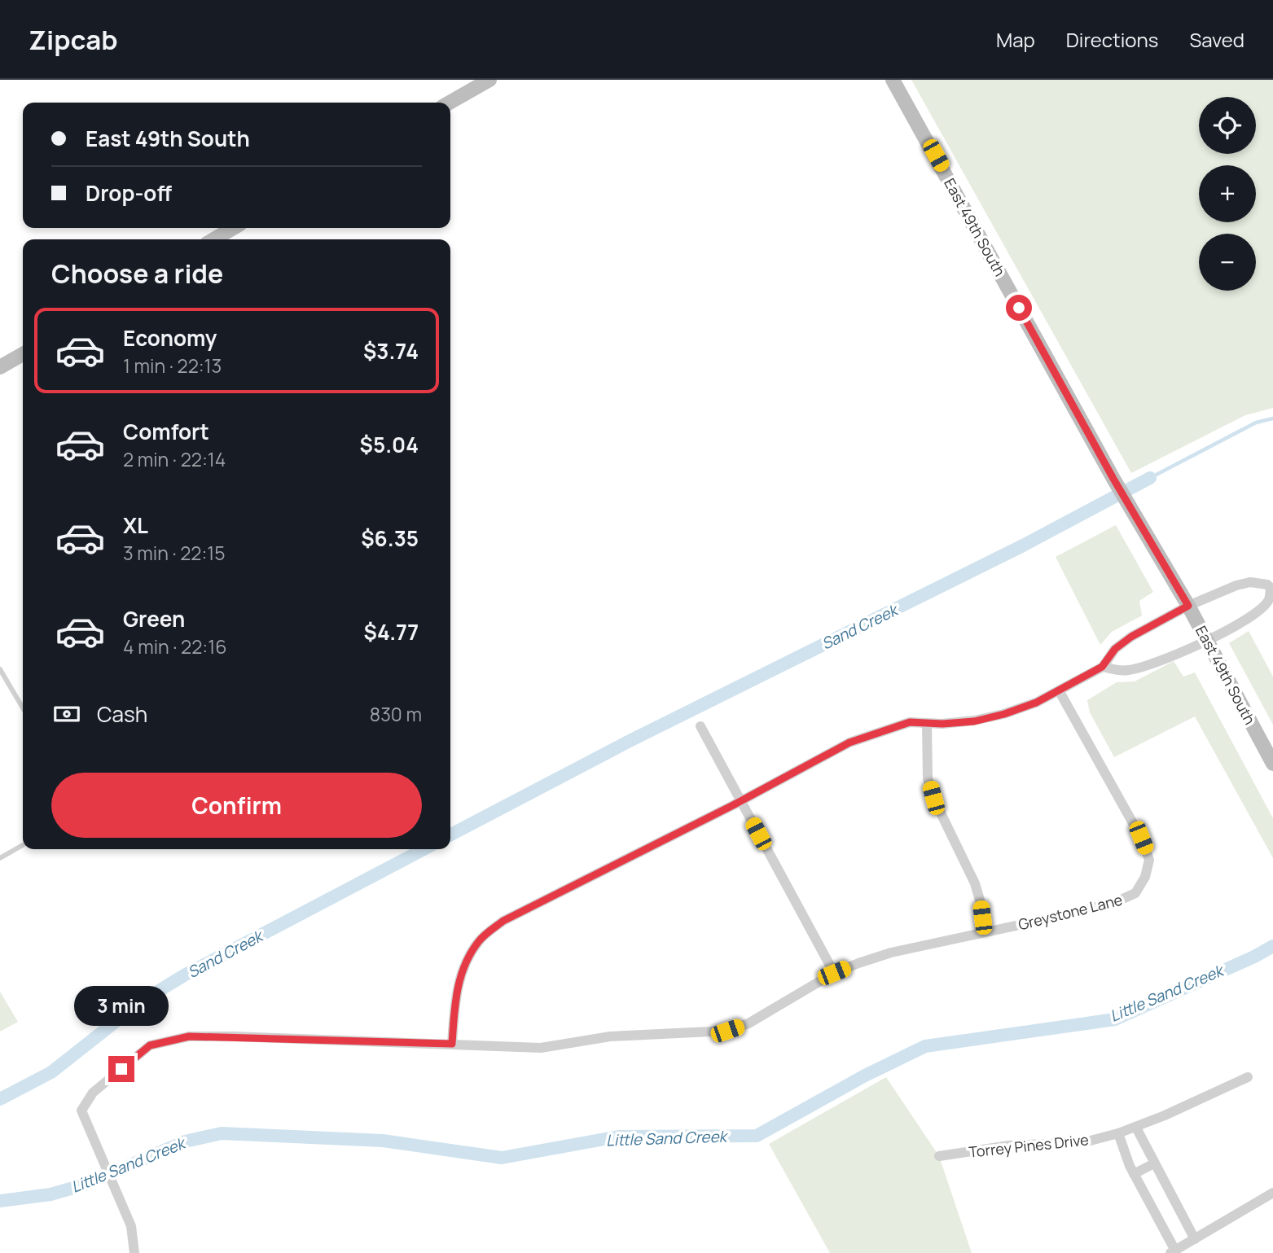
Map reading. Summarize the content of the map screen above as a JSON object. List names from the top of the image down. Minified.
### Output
{"streets":{"street":["East 49th South","Greystone Lane","Torrey Pines Drive"]},"water":["Sand Creek","Little Sand Creek"],"page":{"header":"Zipcab","nav":["Map","Directions","Saved"],"map_buttons":["+","−"],"banner":["East 49th South","Drop-off"],"heading":"Choose a ride","list":[{"name":"Economy","note":"1 min · 22:13","value":"$3.74"},{"name":"Comfort","note":"2 min · 22:14","value":"$5.04"},{"name":"XL","note":"3 min · 22:15","value":"$6.35"},{"name":"Green","note":"4 min · 22:16","value":"$4.77"}],"pay":["Cash","830 m"],"buttons":"Confirm","bubble":"3 min"}}
